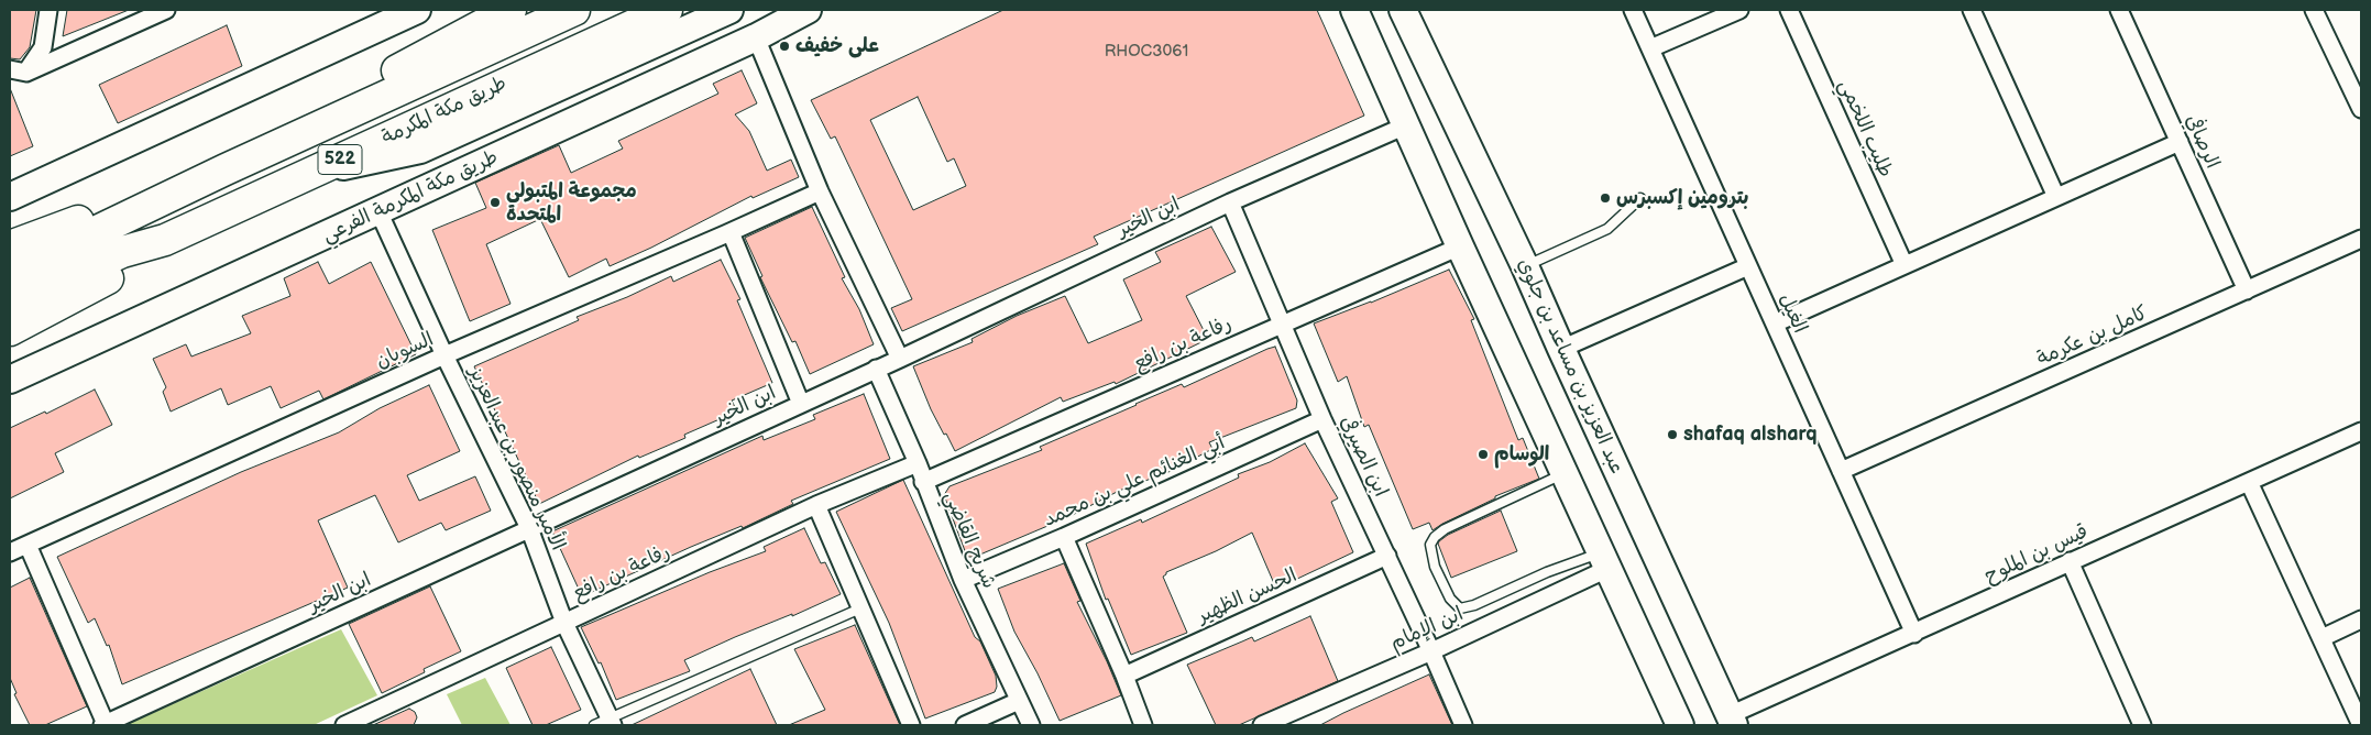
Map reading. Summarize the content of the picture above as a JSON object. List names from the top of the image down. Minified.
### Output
{"streets":{"highway":["طريق مكة المكرمة","522"],"main road":["طريق مكة المكرمة الفرعي","عبد العزيز بن مساعد بن جلوي"],"street":["طليب اللخمي","الرصافي","ابن الخير","الغيل","كامل بن عكرمة","رفاعة بن رافع","السوبان","ابن الصيرفي","الأمير منصور بن عبدالعزيز","أبي الغنائم علي بن محمد","شريح القاضي","قيس بن الملوح","الحسن الظهير","ابن الإمام"]},"crossings":[["الرصافي","كامل بن عكرمة"],["طريق مكة المكرمة الفرعي","الأمير منصور بن عبدالعزيز"],["ابن الخير","ابن الصيرفي"],["ابن الخير","الأمير منصور بن عبدالعزيز"],["ابن الخير","شريح القاضي"],["الغيل","كامل بن عكرمة"],["الغيل","قيس بن الملوح"],["رفاعة بن رافع","ابن الصيرفي"],["رفاعة بن رافع","الأمير منصور بن عبدالعزيز"],["رفاعة بن رافع","شريح القاضي"],["السوبان","الأمير منصور بن عبدالعزيز"],["عبد العزيز بن مساعد بن جلوي","قيس بن الملوح"],["ابن الصيرفي","أبي الغنائم علي بن محمد"],["ابن الصيرفي","الحسن الظهير"],["ابن الصيرفي","ابن الإمام"],["أبي الغنائم علي بن محمد","شريح القاضي"]],"places":["على خفيف","بترومين إكسبرس","مجموعة المتبولي المتحدة","shafaq alsharq","الوسام"],"house_numbers":["RHOC3061"]}
